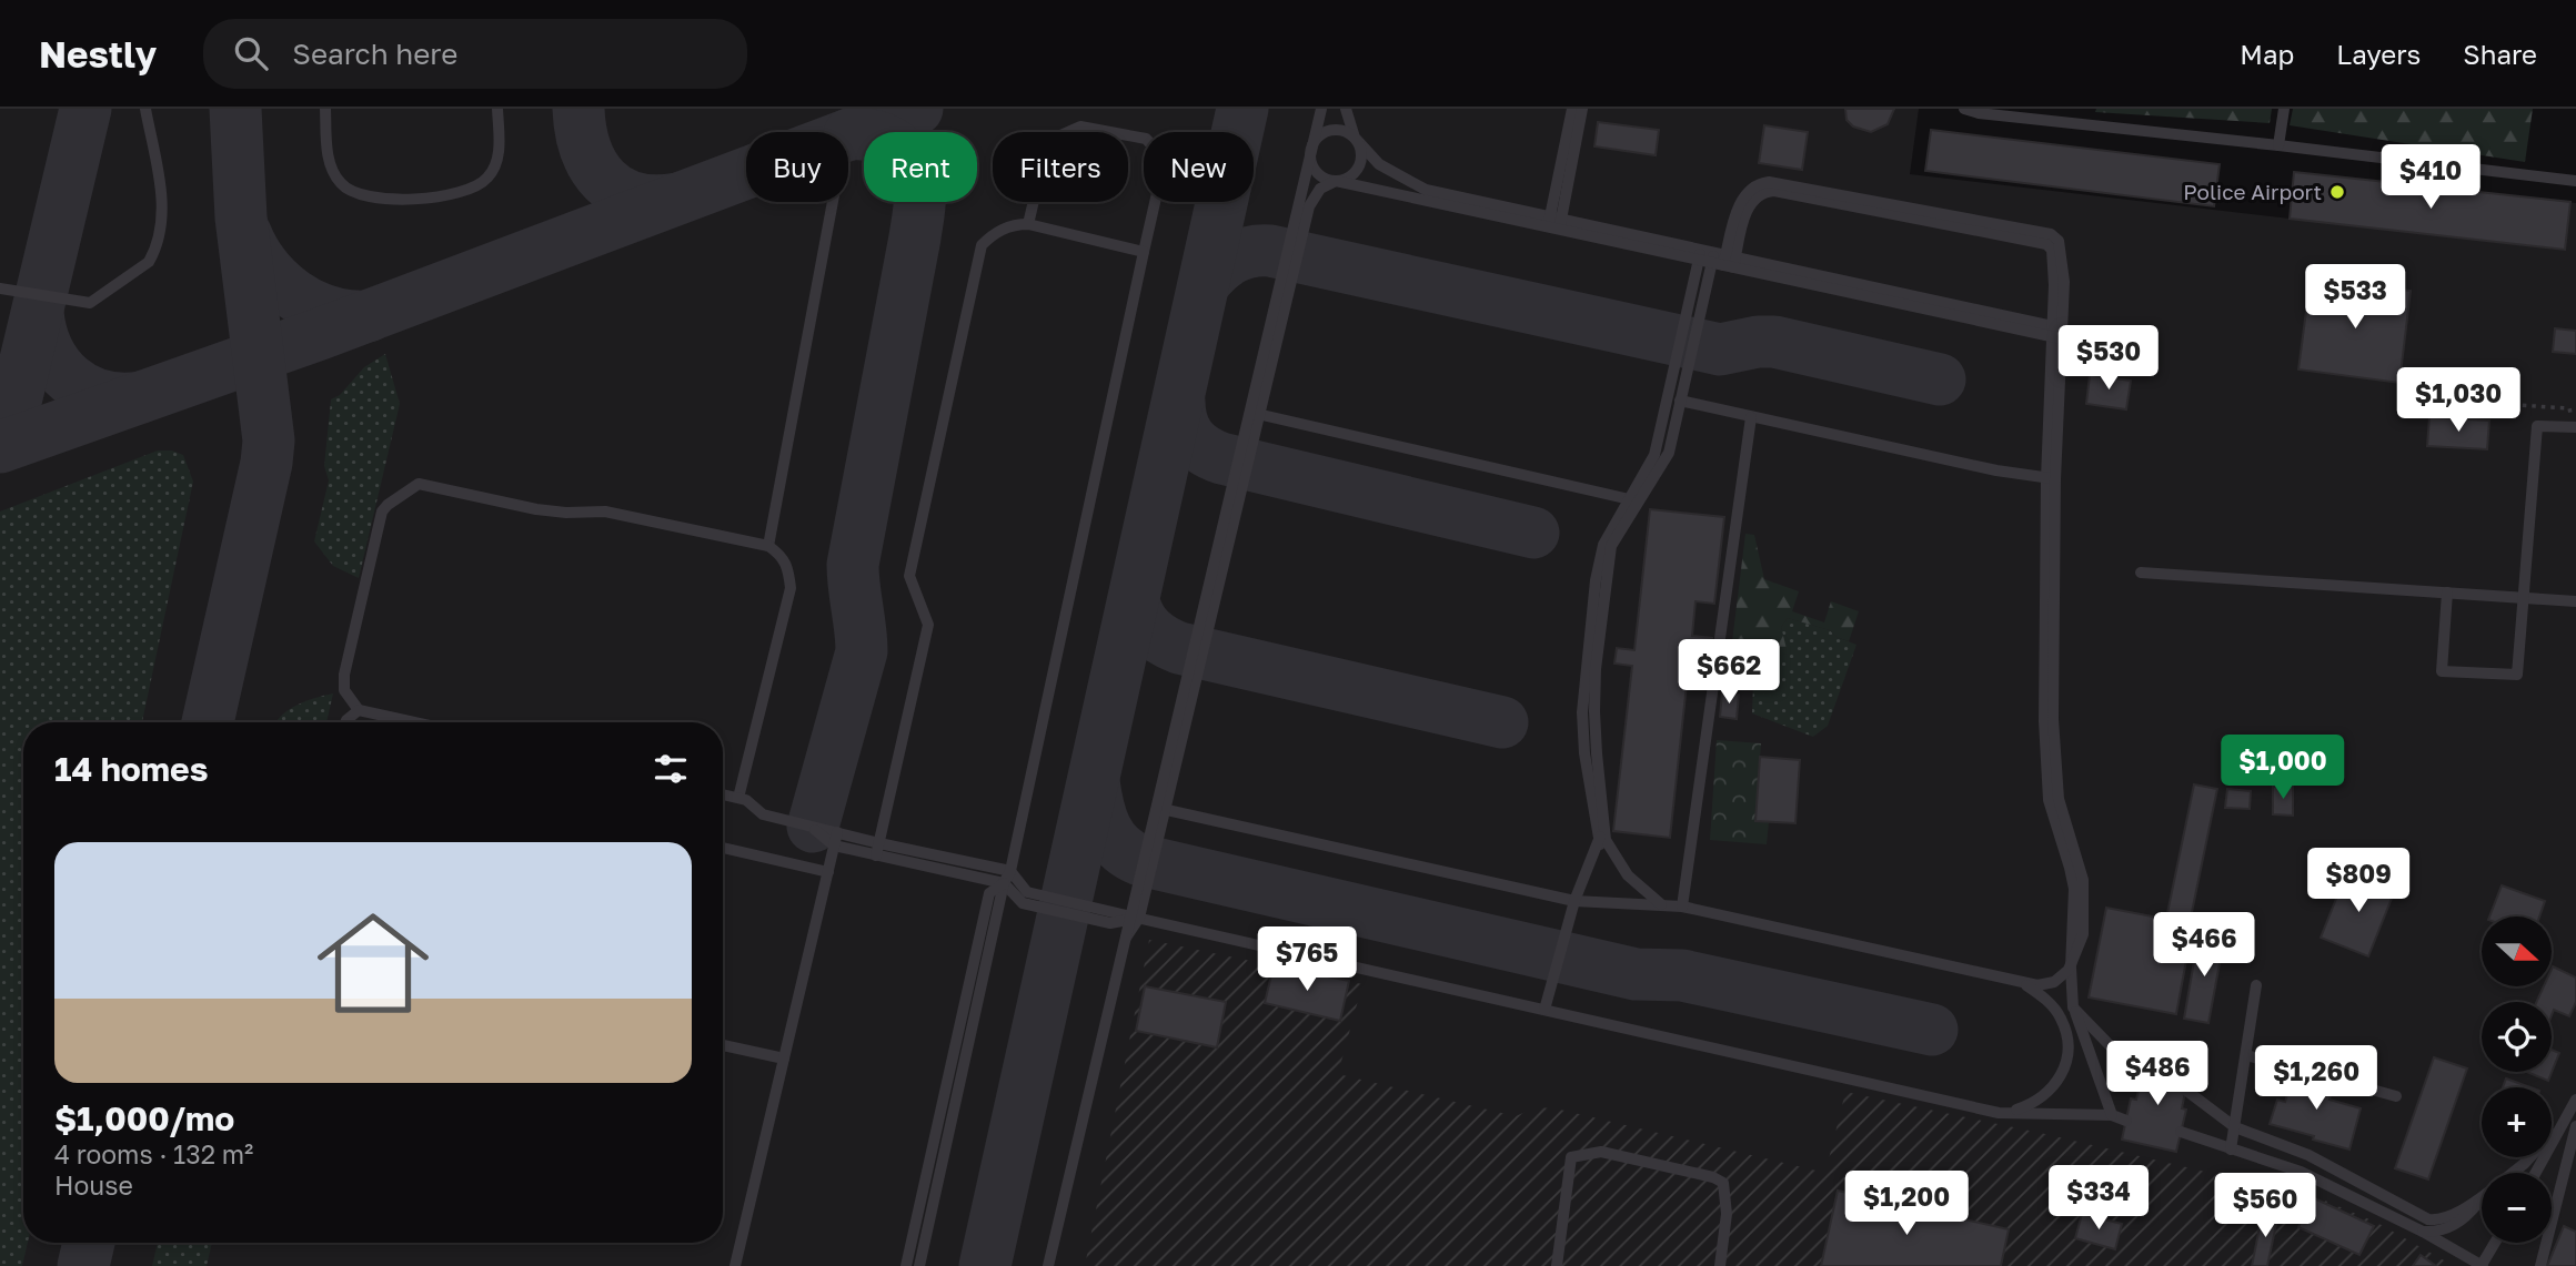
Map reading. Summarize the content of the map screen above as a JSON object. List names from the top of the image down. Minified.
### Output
{"places":["Police Airport"],"north":"right","page":{"header":"Nestly","search":"Search here","nav":["Map","Layers","Share"],"chip":["Buy","Rent","Filters","New"],"price":["$410","$533","$530","$1,030","$662","$1,000","$809","$466","$765","$486","$1,260","$334","$1,200","$560"],"heading":"14 homes","list":[{"name":"$1,000/mo","note":"4 rooms · 132 m² · House"}],"map_buttons":["+","−"]}}
